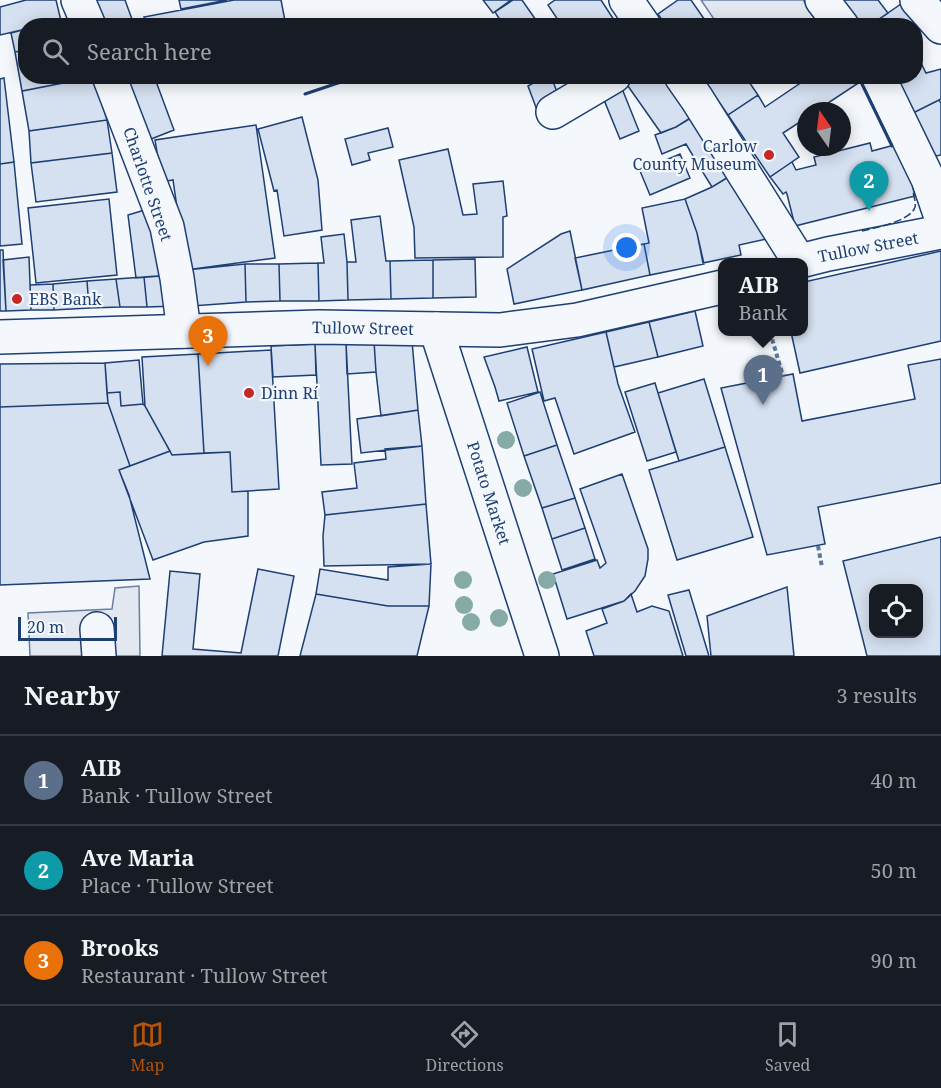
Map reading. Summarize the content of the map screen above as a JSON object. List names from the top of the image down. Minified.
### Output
{"streets":{"street":["Charlotte Street","Tullow Street","Potato Market"]},"crossings":[["Charlotte Street","Tullow Street"],["Tullow Street","Potato Market"]],"places":["Carlow County Museum","EBS Bank","Dinn Rí"],"scale_bar":"20 m","north":"top","page":{"search":"Search here","pins":["2","3","1"],"popup":["AIB","Bank"],"scale":"20 m","heading":["Nearby","3 results"],"list":[{"mark":"1","name":"AIB","note":"Bank · Tullow Street","value":"40 m"},{"mark":"2","name":"Ave Maria","note":"Place · Tullow Street","value":"50 m"},{"mark":"3","name":"Brooks","note":"Restaurant · Tullow Street","value":"90 m"}],"nav":["Map","Directions","Saved"]}}
